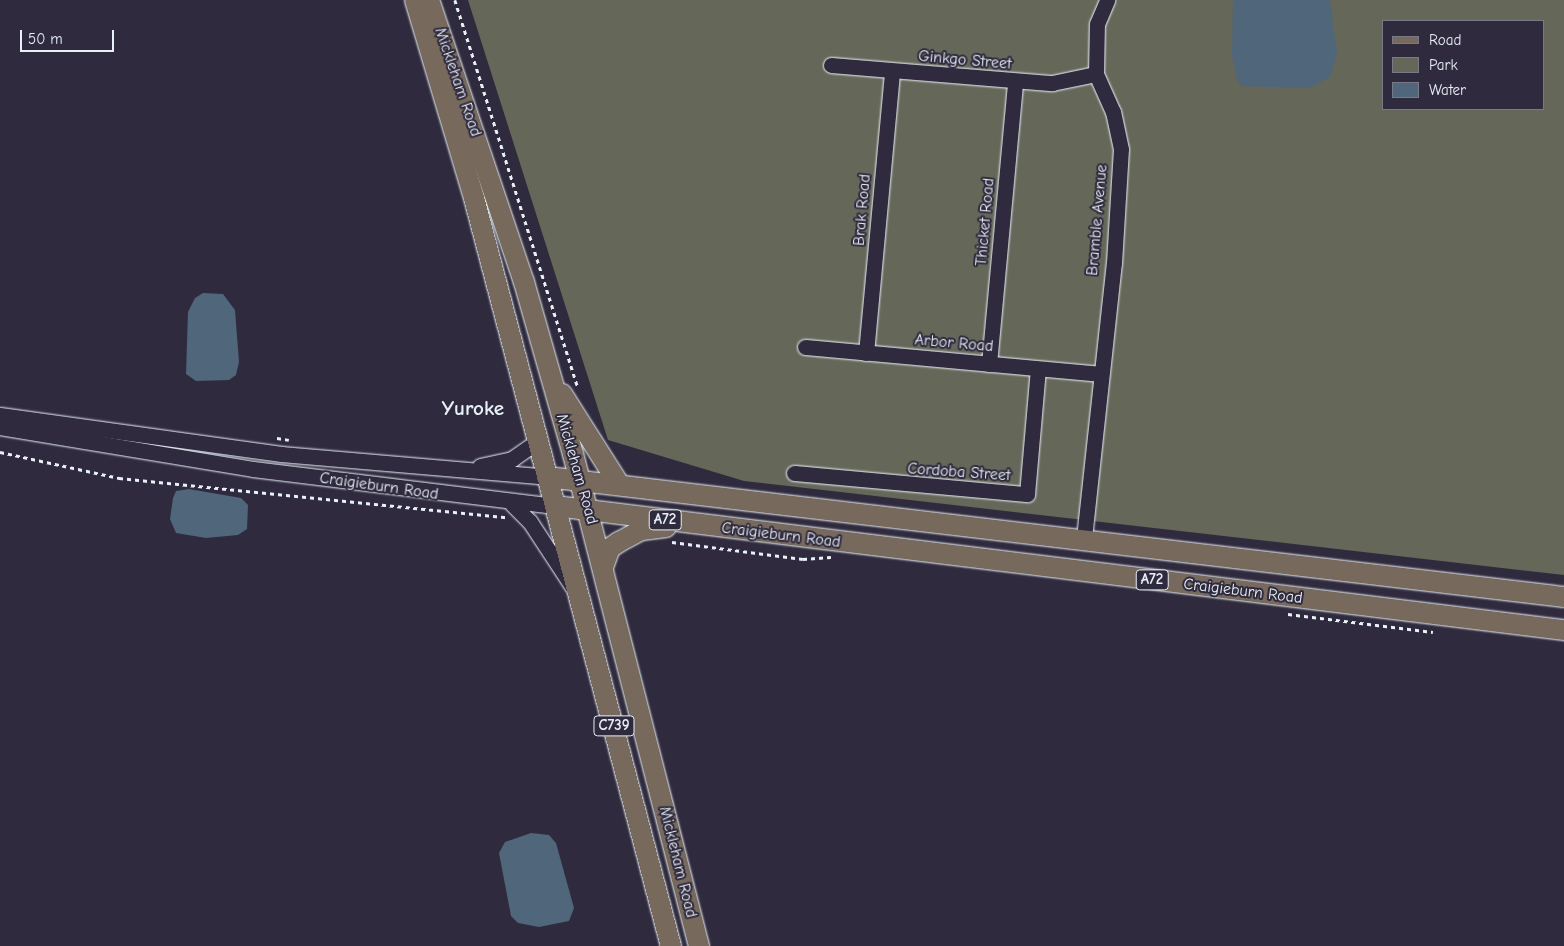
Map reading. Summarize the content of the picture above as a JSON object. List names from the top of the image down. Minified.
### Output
{"streets":{"main road":["Mickleham Road","Craigieburn Road","A72","C739"],"street":["Ginkgo Street","Brak Road","Bramble Avenue","Thicket Road","Arbor Road","Cordoba Street"]},"crossings":[["Ginkgo Street","Brak Road"],["Ginkgo Street","Bramble Avenue"],["Ginkgo Street","Thicket Road"],["Mickleham Road","Craigieburn Road"],["Brak Road","Arbor Road"],["Bramble Avenue","Arbor Road"],["Bramble Avenue","Craigieburn Road"],["Thicket Road","Arbor Road"],["Arbor Road","Cordoba Street"]],"districts":["Yuroke"],"legend":["Road","Park","Water"],"scale_bar":"50 m"}
